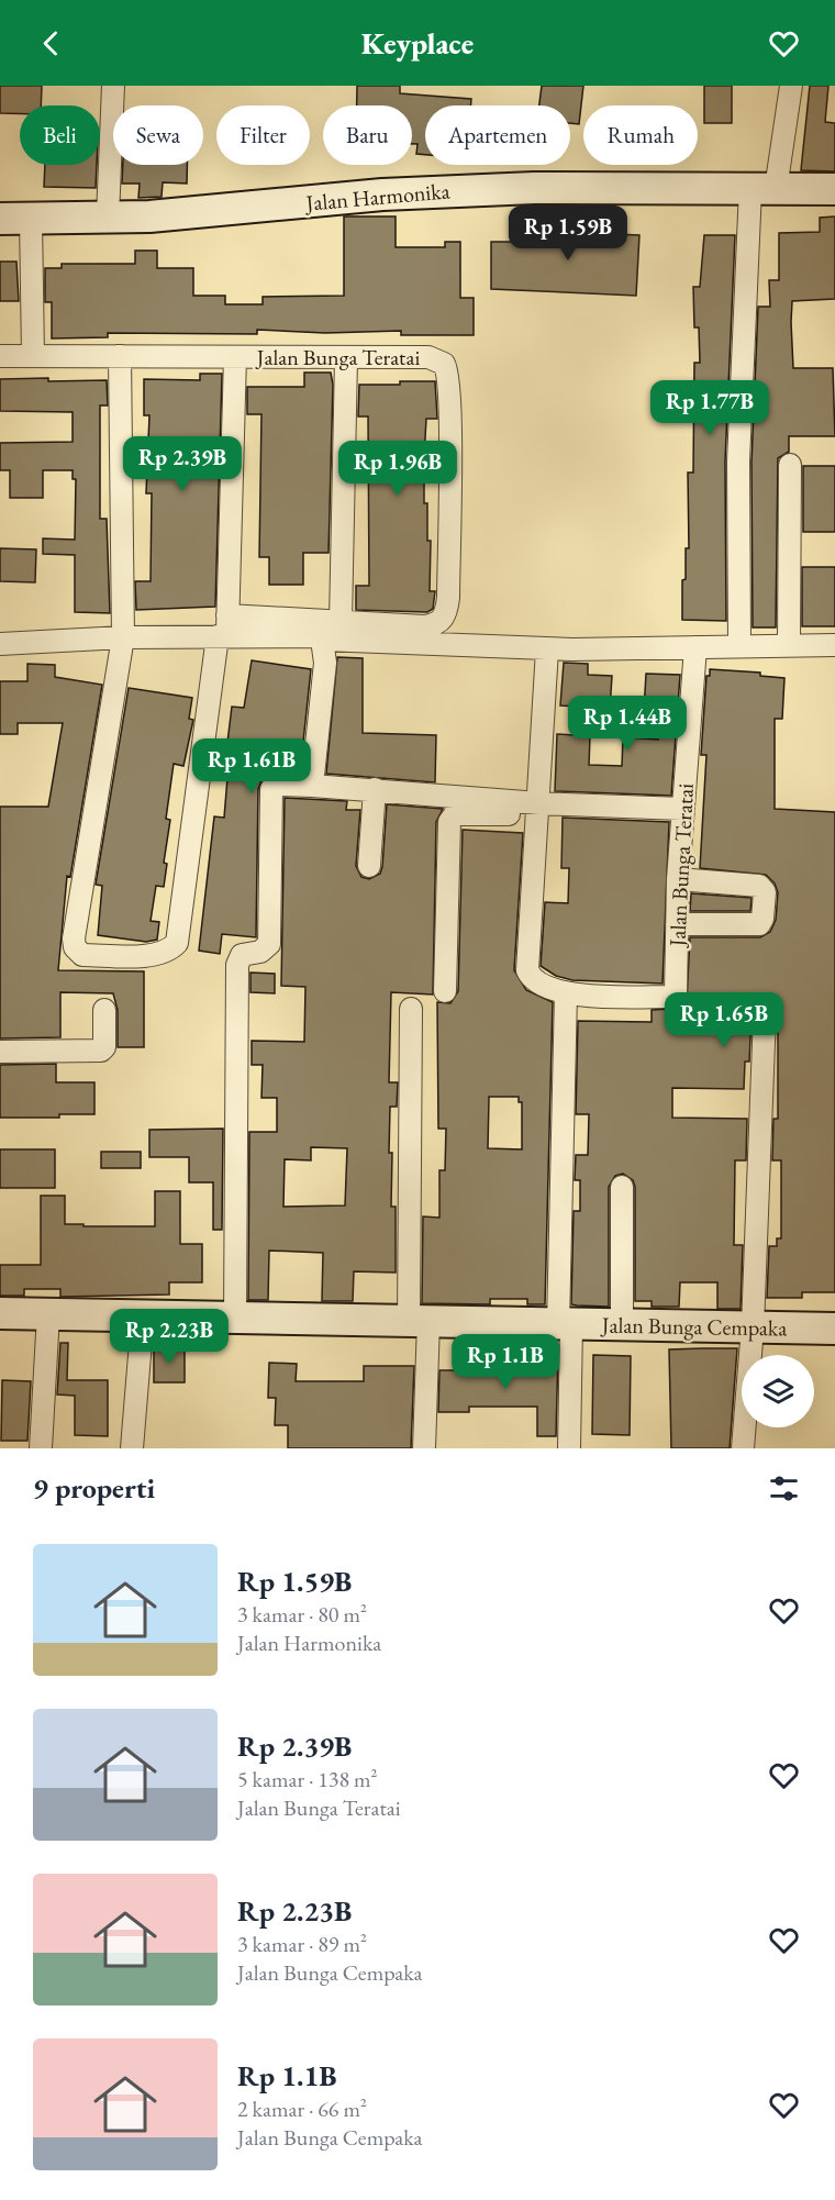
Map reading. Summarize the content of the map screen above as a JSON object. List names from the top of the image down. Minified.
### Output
{"streets":{"street":["Jalan Harmonika","Jalan Bunga Teratai","Jalan Bunga Cempaka"]},"page":{"header":"Keyplace","chip":["Beli","Sewa","Filter","Baru","Apartemen","Rumah"],"price":["Rp 1.59B","Rp 1.77B","Rp 2.39B","Rp 1.96B","Rp 1.44B","Rp 1.61B","Rp 1.65B","Rp 2.23B","Rp 1.1B"],"heading":"9 properti","list":[{"name":"Rp 1.59B","note":"3 kamar · 80 m² · Jalan Harmonika"},{"name":"Rp 2.39B","note":"5 kamar · 138 m² · Jalan Bunga Teratai"},{"name":"Rp 2.23B","note":"3 kamar · 89 m² · Jalan Bunga Cempaka"},{"name":"Rp 1.1B","note":"2 kamar · 66 m² · Jalan Bunga Cempaka"}]}}
